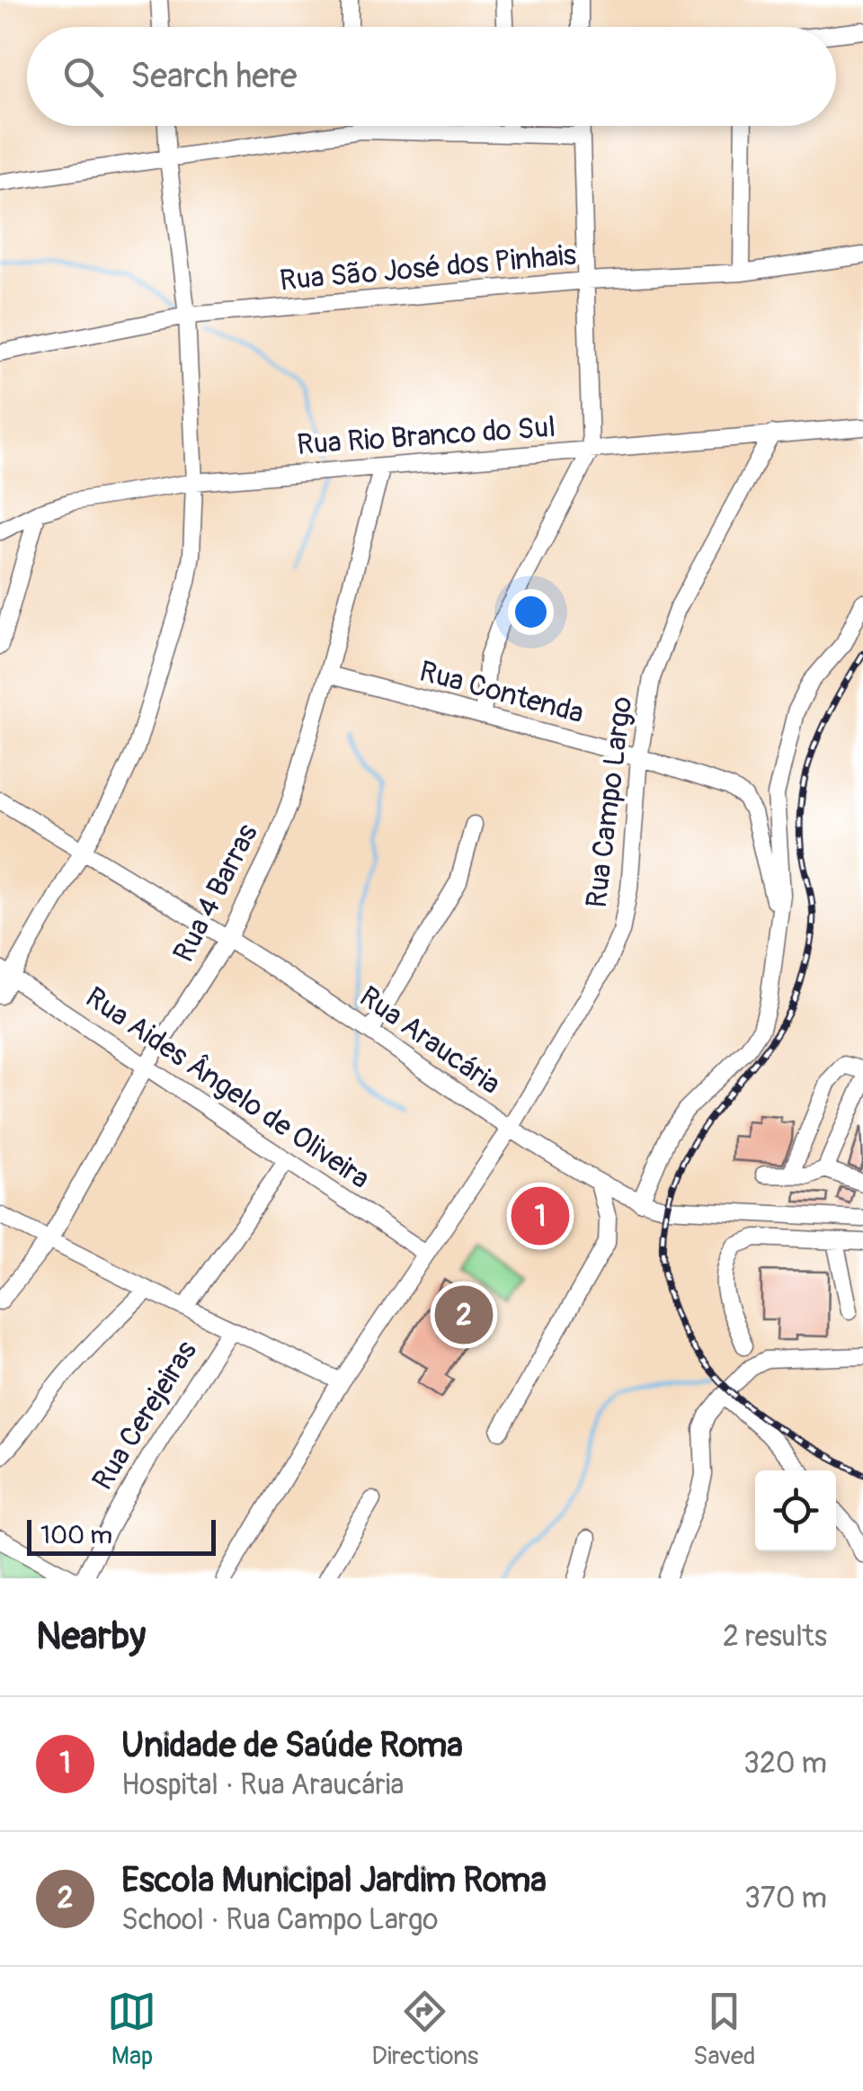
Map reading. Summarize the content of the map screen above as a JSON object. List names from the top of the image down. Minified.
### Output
{"streets":{"street":["Rua São José dos Pinhais","Rua Rio Branco do Sul","Rua Contenda","Rua Campo Largo","Rua 4 Barras","Rua Araucária","Rua Aides Ângelo de Oliveira","Rua Cerejeiras"]},"crossings":[["Rua Rio Branco do Sul","Rua Campo Largo"],["Rua Rio Branco do Sul","Rua 4 Barras"],["Rua Contenda","Rua Campo Largo"],["Rua Contenda","Rua 4 Barras"],["Rua Campo Largo","Rua Araucária"],["Rua Campo Largo","Rua Aides Ângelo de Oliveira"],["Rua 4 Barras","Rua Araucária"],["Rua 4 Barras","Rua Aides Ângelo de Oliveira"]],"scale_bar":"100 m","page":{"search":"Search here","pins":["1","2"],"scale":"100 m","heading":["Nearby","2 results"],"list":[{"mark":"1","name":"Unidade de Saúde Roma","note":"Hospital · Rua Araucária","value":"320 m"},{"mark":"2","name":"Escola Municipal Jardim Roma","note":"School · Rua Campo Largo","value":"370 m"}],"nav":["Map","Directions","Saved"]}}
